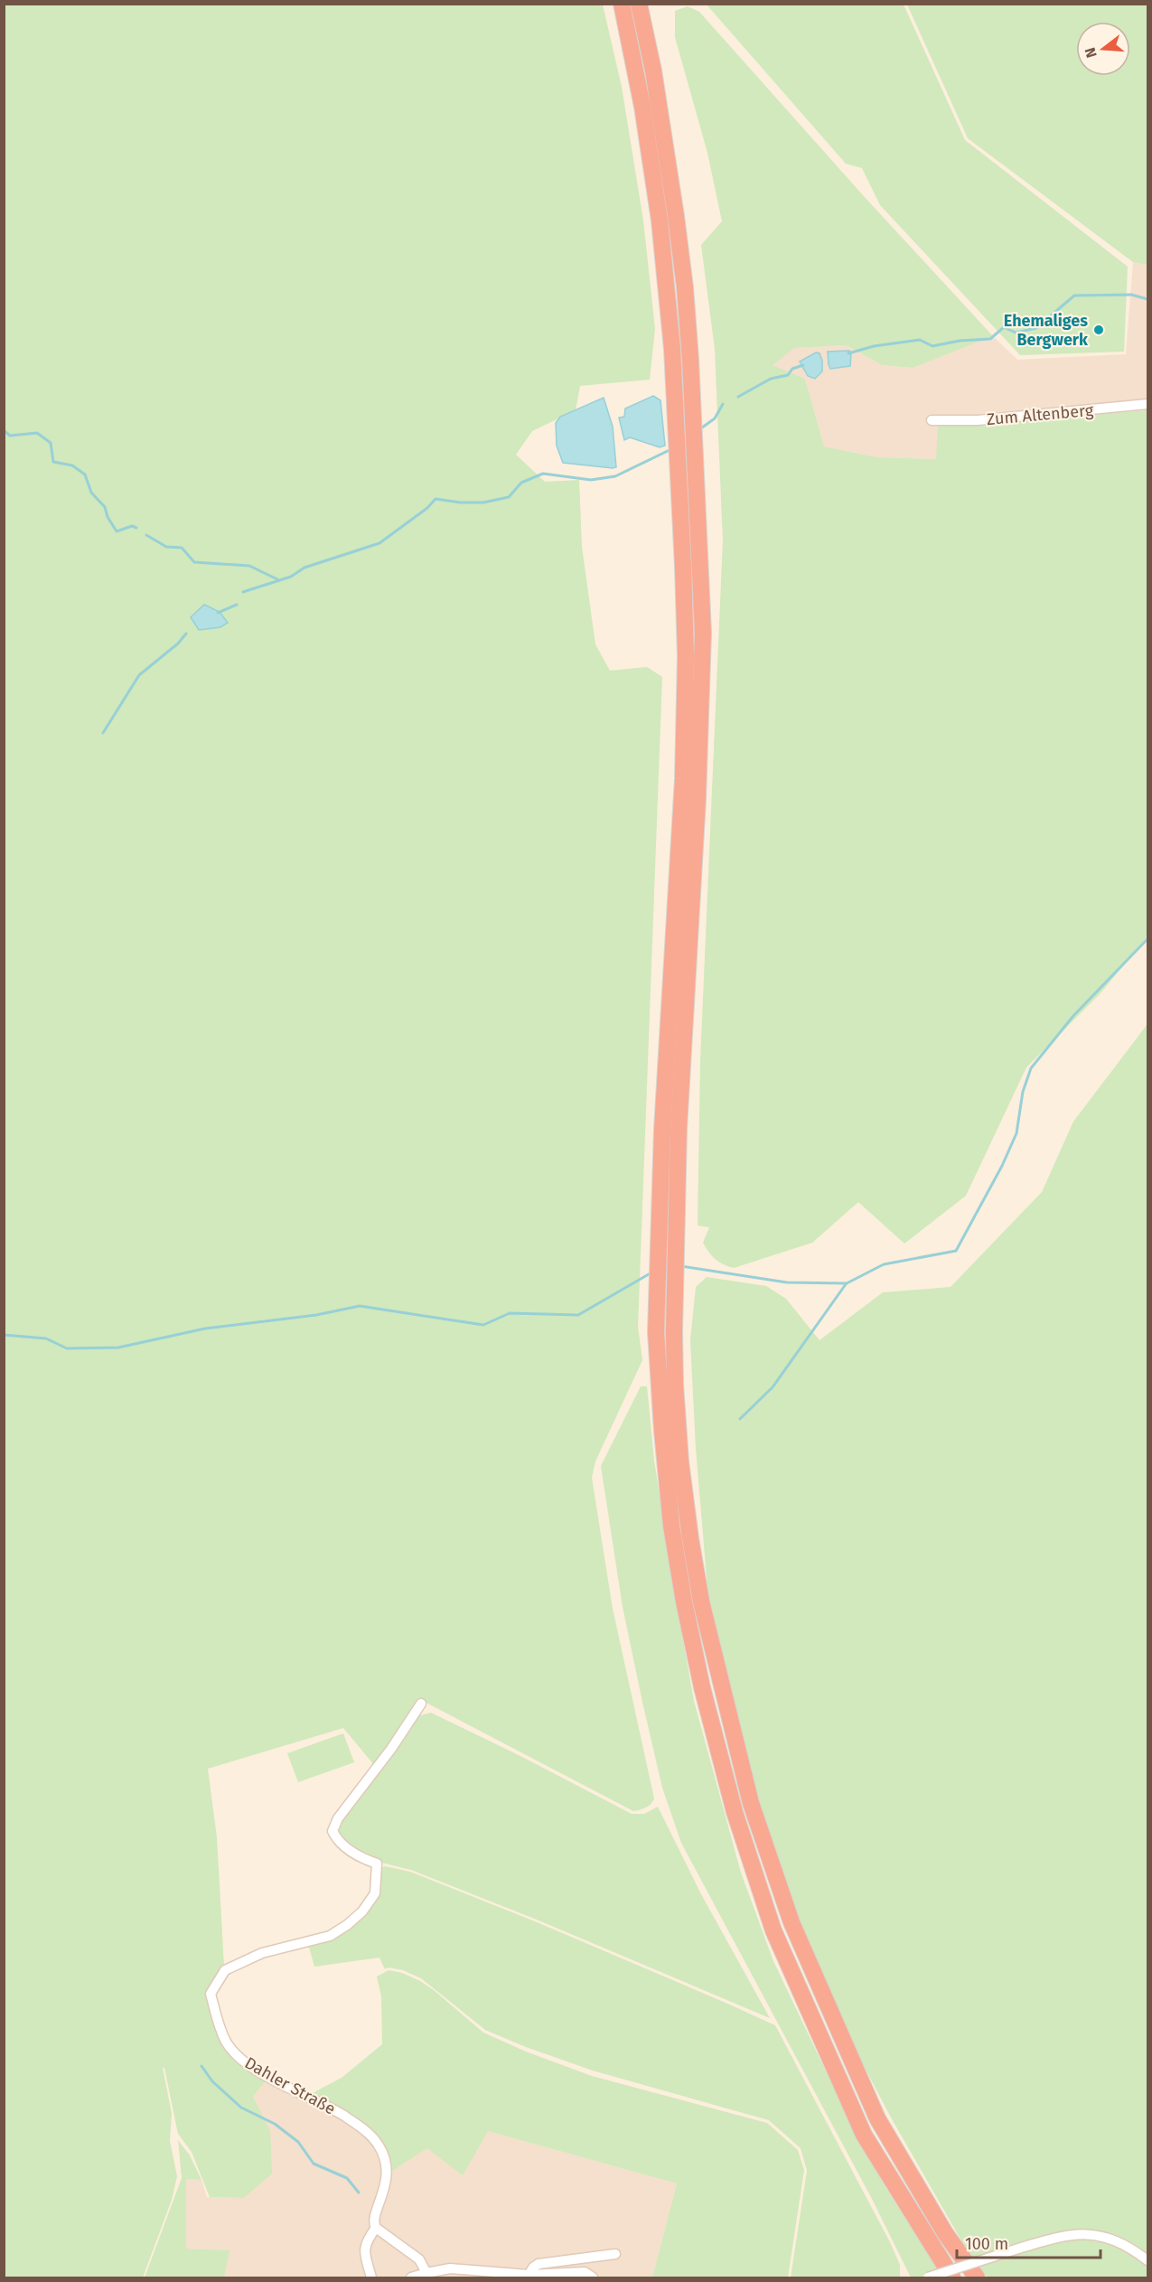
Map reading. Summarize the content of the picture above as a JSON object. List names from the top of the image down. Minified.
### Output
{"streets":{"street":["Zum Altenberg","Dahler Straße"]},"places":["Ehemaliges Bergwerk"],"scale_bar":"100 m","north":"left"}
